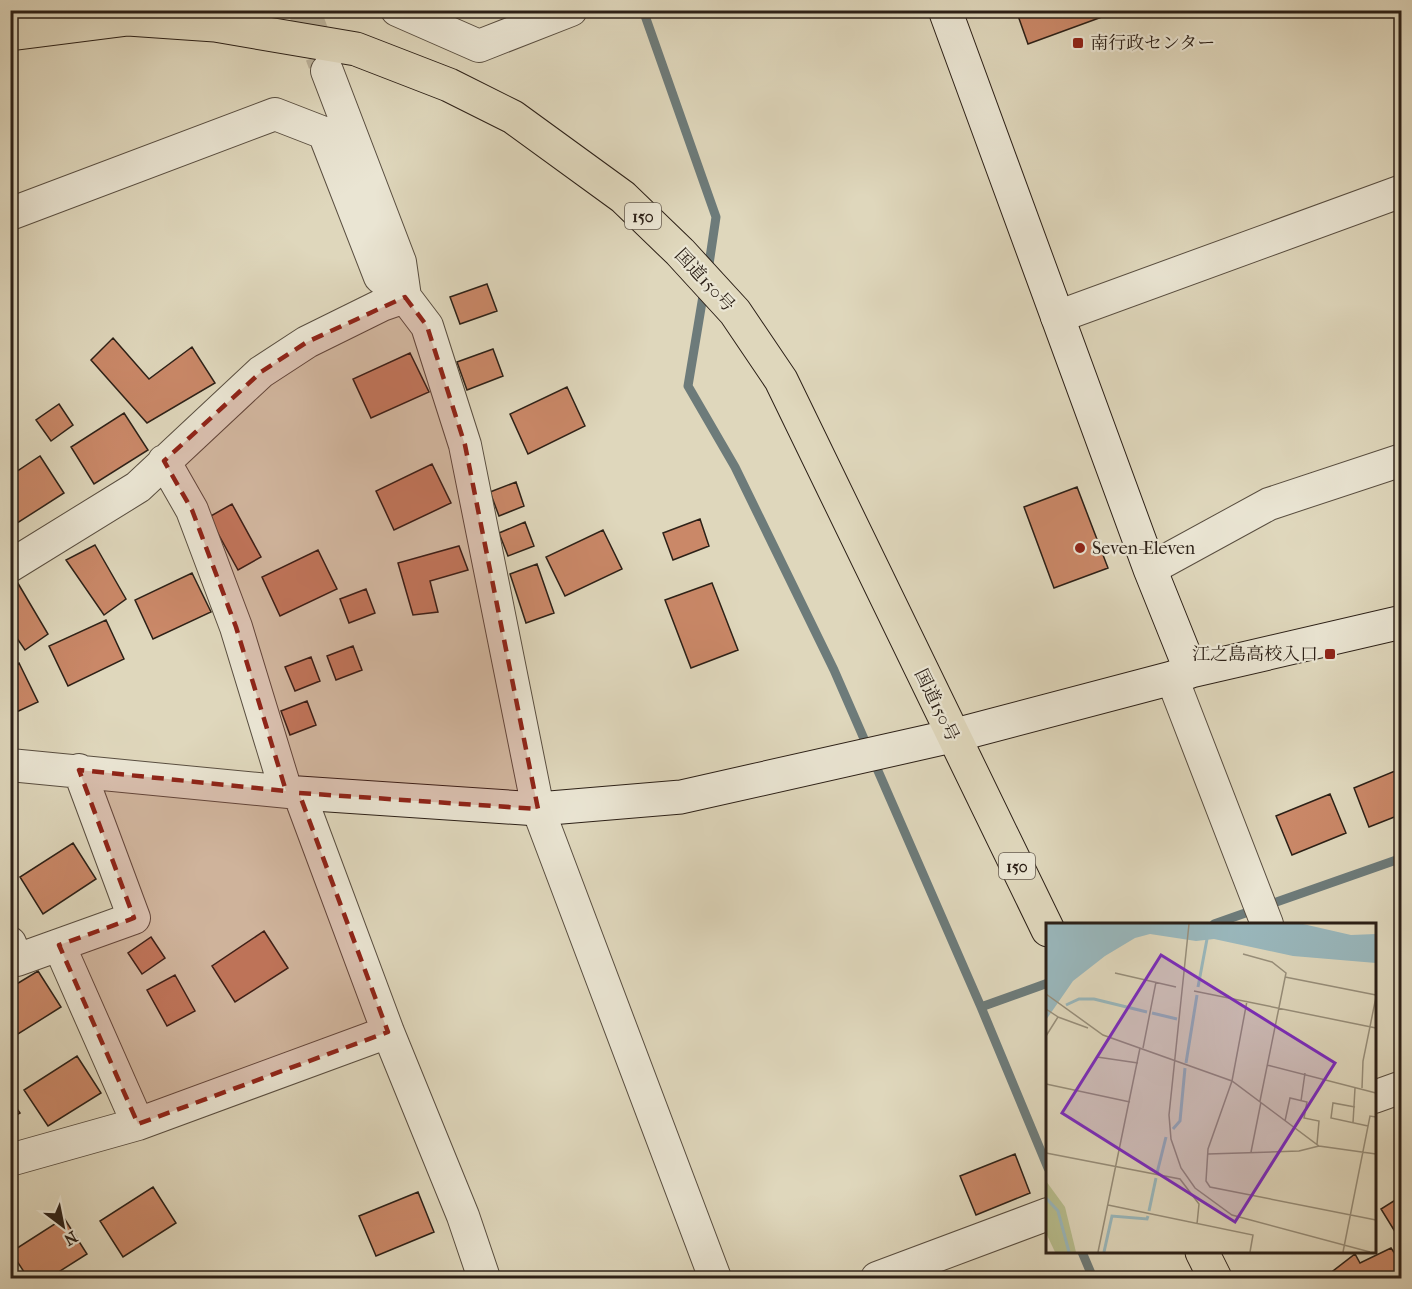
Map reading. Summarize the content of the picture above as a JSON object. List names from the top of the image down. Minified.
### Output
{"streets":{"highway":["150","国道150号"]},"places":{"transit":["南行政センター","江之島高校入口"],"other":["Seven-Eleven"]},"north":"bottom right"}
